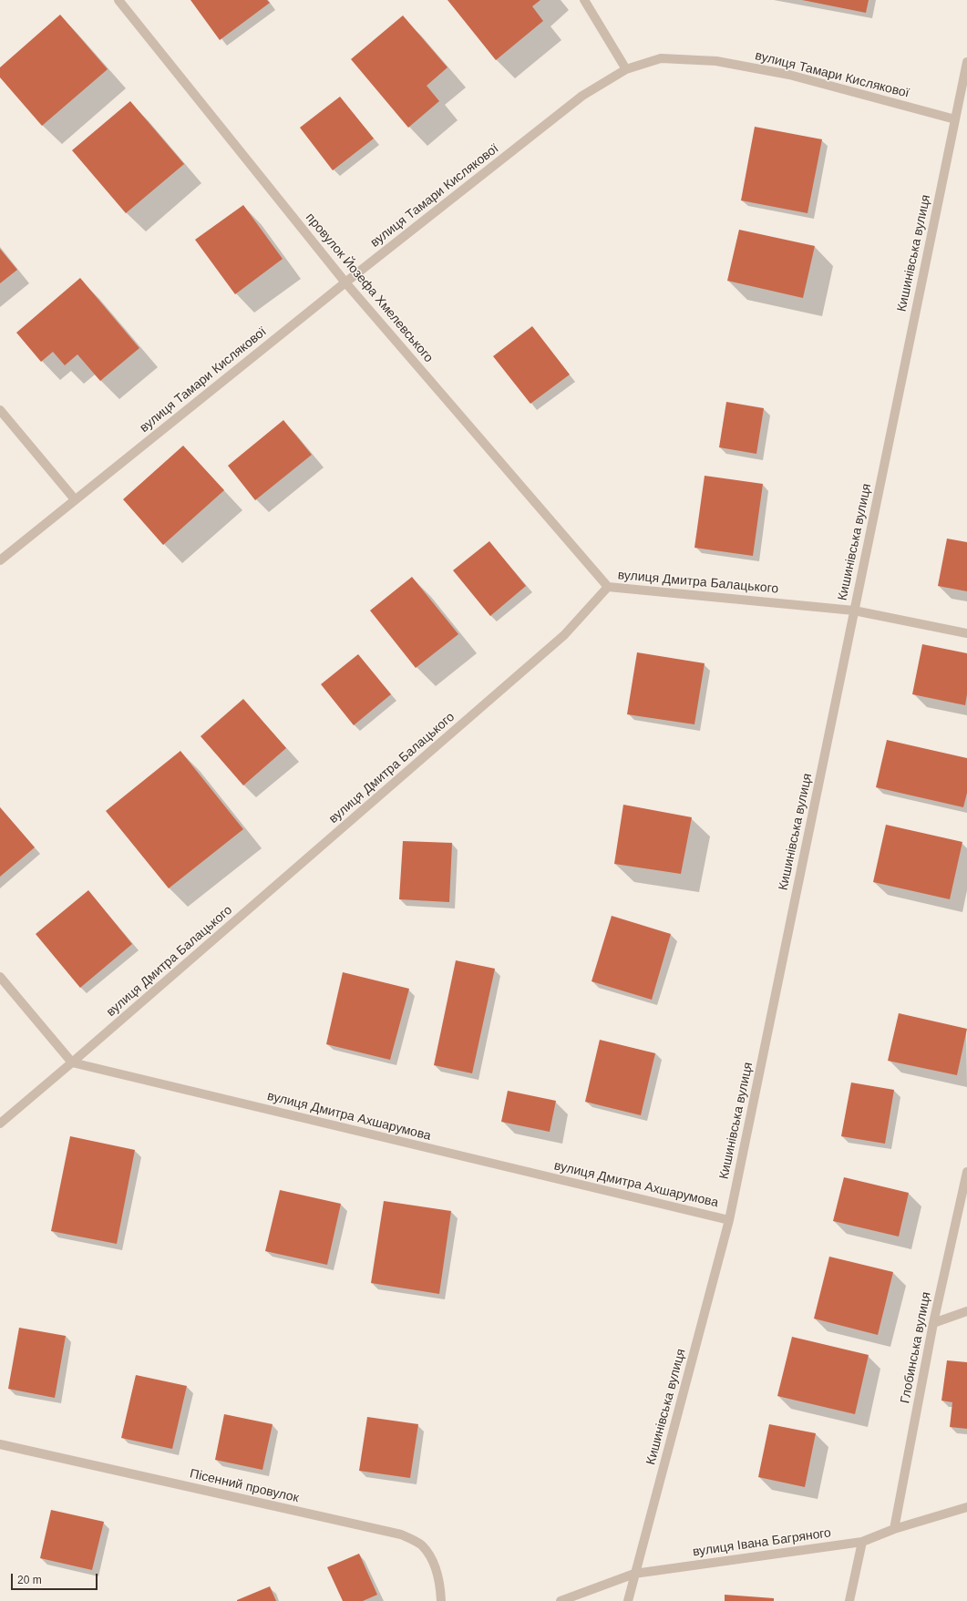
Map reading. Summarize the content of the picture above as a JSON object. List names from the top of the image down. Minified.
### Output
{"streets":{"street":["вулиця Тамари Кислякової","Кишинівська вулиця","провулок Йозефа Хмелевського","вулиця Дмитра Балацького","вулиця Дмитра Ахшарумова","Глобинська вулиця","Пісенний провулок","вулиця Івана Багряного"]},"crossings":[["вулиця Тамари Кислякової","Кишинівська вулиця"],["вулиця Тамари Кислякової","провулок Йозефа Хмелевського"],["Кишинівська вулиця","вулиця Дмитра Балацького"],["Кишинівська вулиця","вулиця Дмитра Ахшарумова"],["Кишинівська вулиця","вулиця Івана Багряного"],["провулок Йозефа Хмелевського","вулиця Дмитра Балацького"],["вулиця Дмитра Балацького","вулиця Дмитра Ахшарумова"],["Глобинська вулиця","вулиця Івана Багряного"]],"scale_bar":"20 m"}
